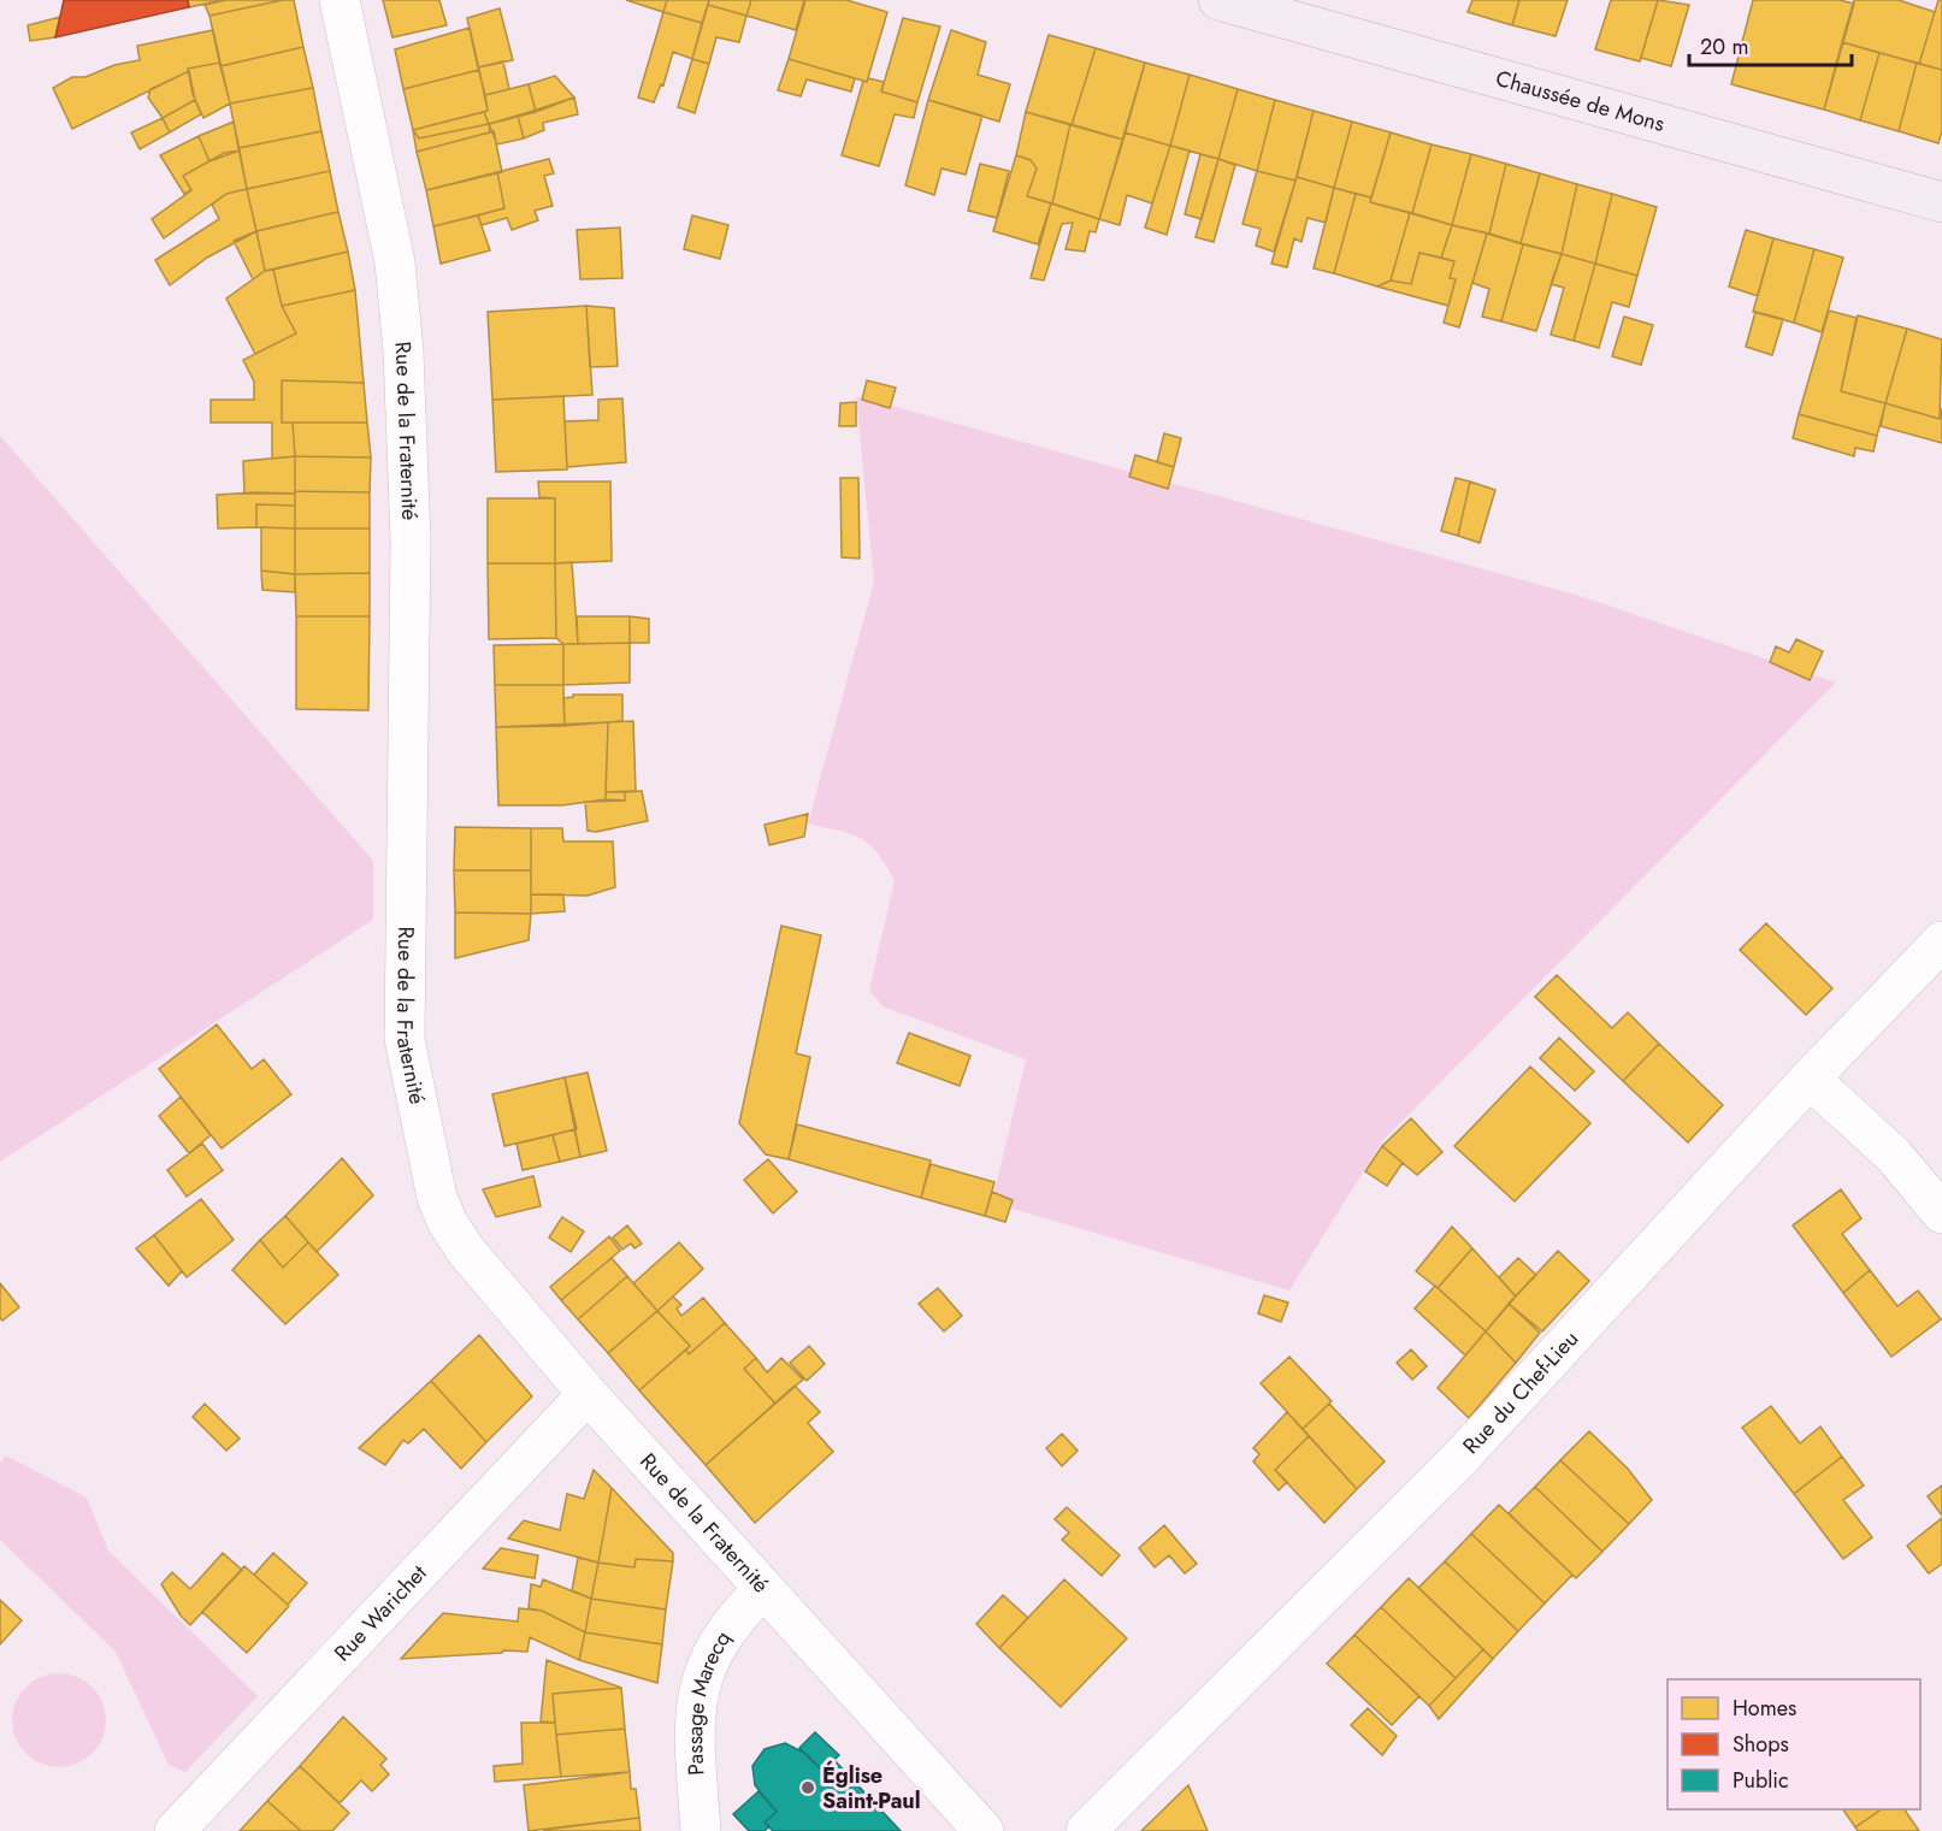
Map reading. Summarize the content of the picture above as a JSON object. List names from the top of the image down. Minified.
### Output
{"streets":{"main road":["Chaussée de Mons"],"street":["Rue de la Fraternité","Rue du Chef-Lieu","Rue Warichet","Passage Marecq"]},"crossings":[["Rue de la Fraternité","Rue Warichet"],["Rue de la Fraternité","Passage Marecq"]],"places":["Église Saint-Paul"],"legend":["Homes","Shops","Public"],"scale_bar":"20 m"}
